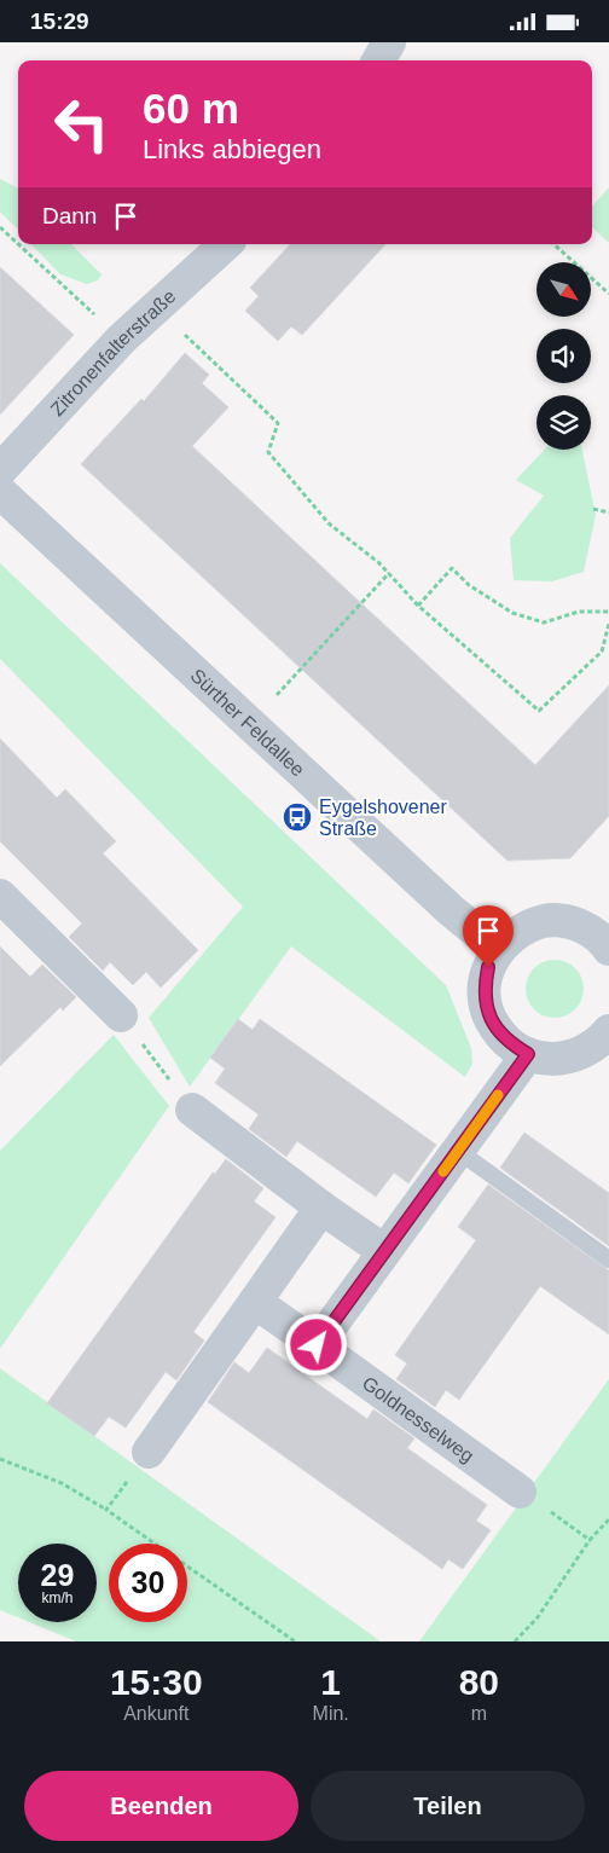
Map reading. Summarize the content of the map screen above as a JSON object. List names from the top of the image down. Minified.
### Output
{"streets":{"street":["Zitronenfalterstraße","Sürther Feldallee","Goldnesselweg"]},"places":{"bus stop":["Eygelshovener Straße"]},"north":"bottom right","page":{"status":"15:29","turn":["60 m","Links abbiegen"],"then":"Dann","speed":"29 km/h","limit":"30","eta":["15:30","Ankunft","1","Min.","80","m"],"buttons":["Beenden","Teilen"]}}
